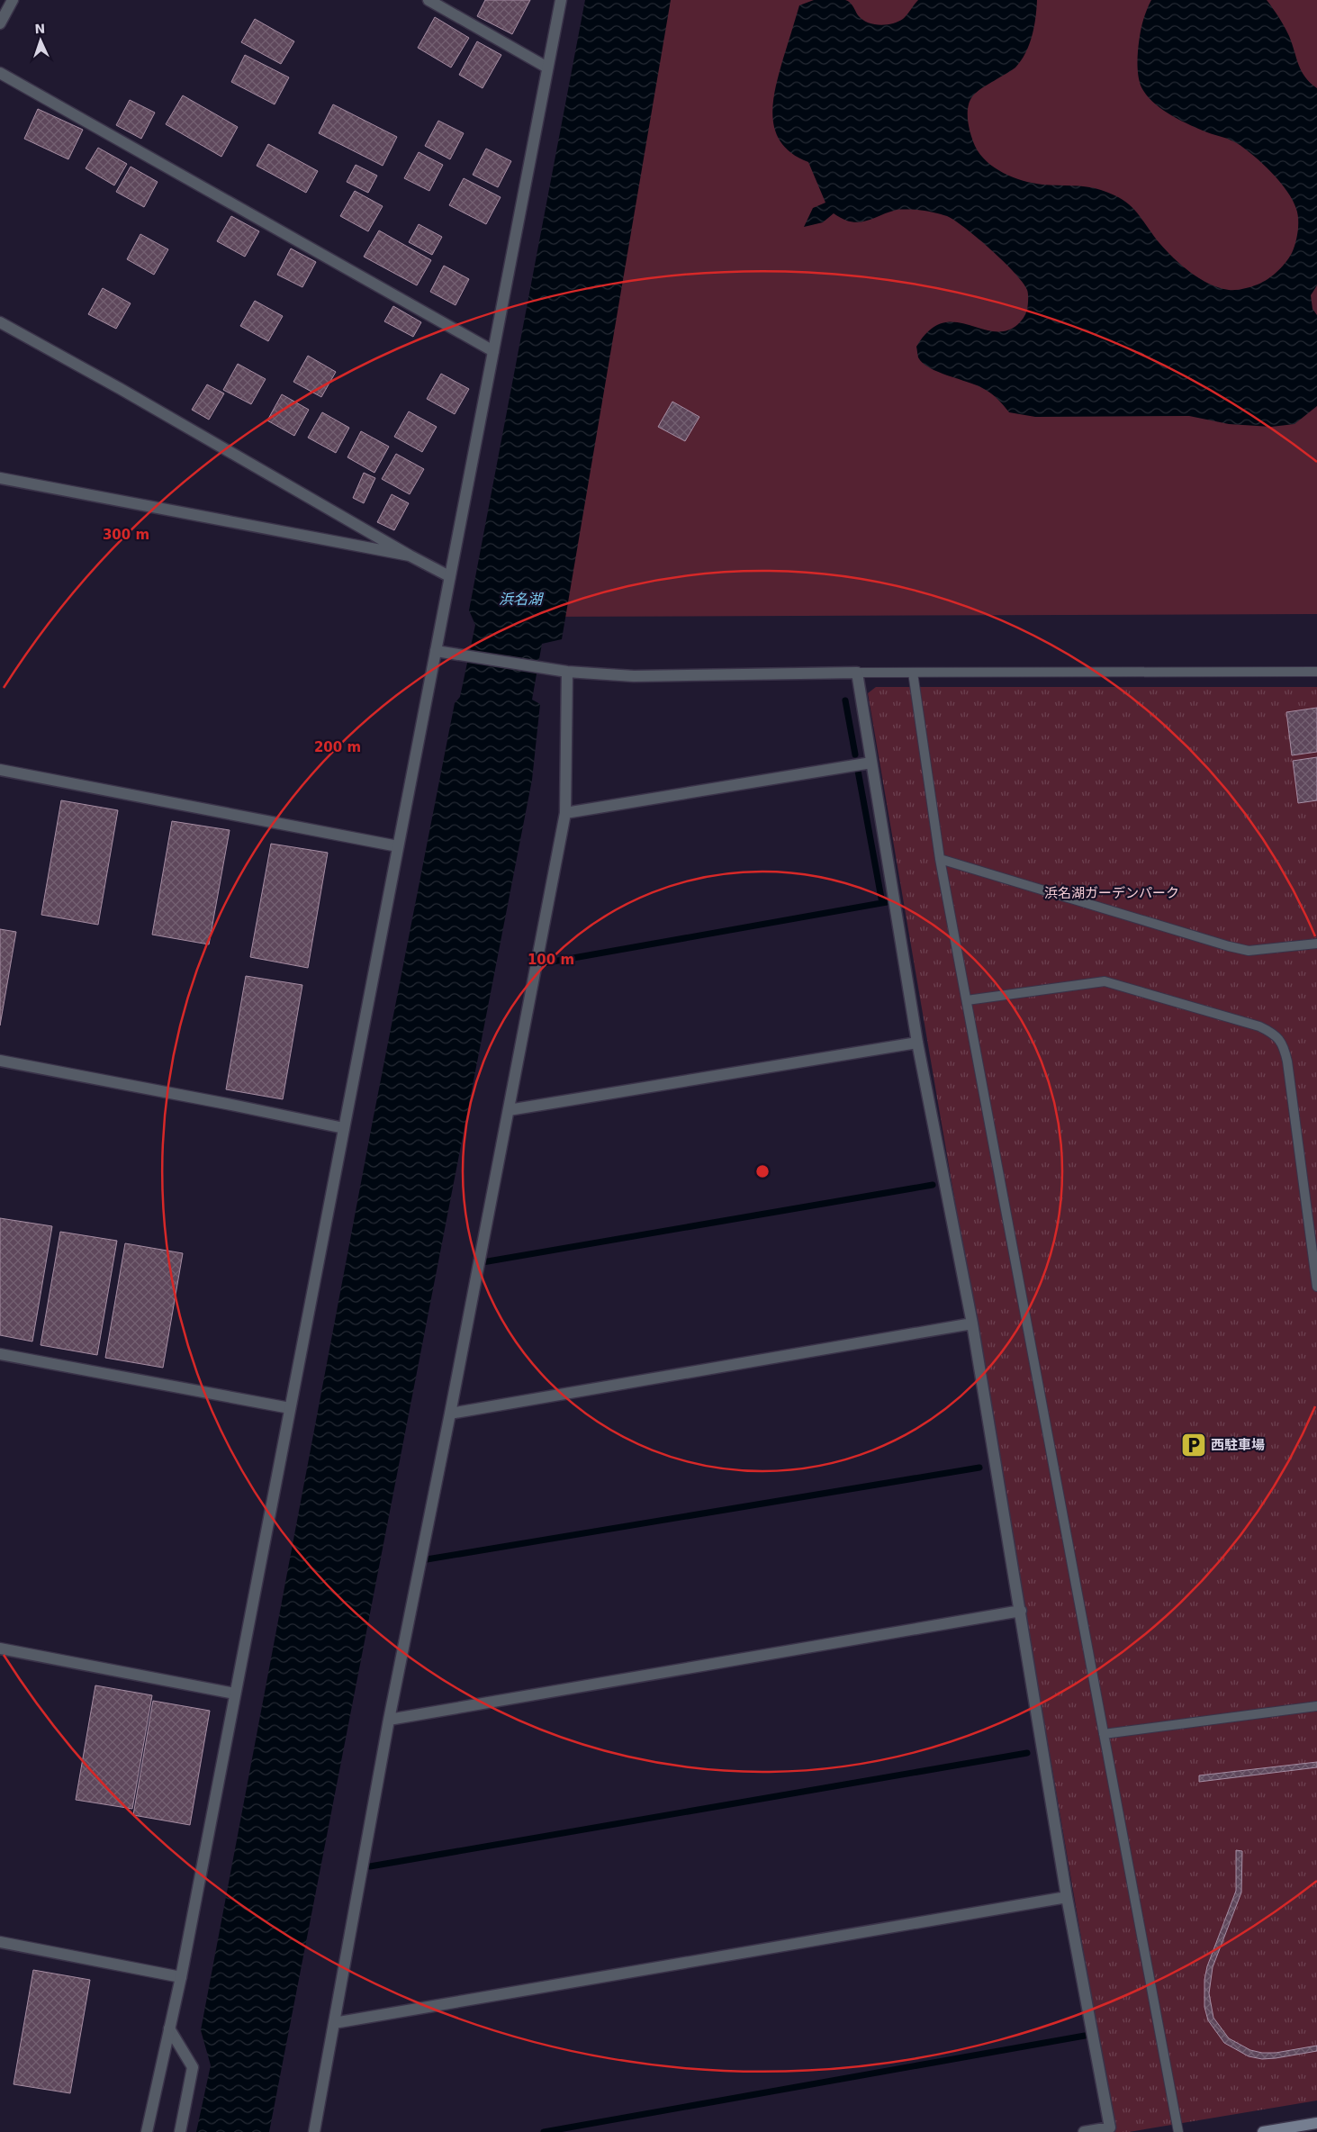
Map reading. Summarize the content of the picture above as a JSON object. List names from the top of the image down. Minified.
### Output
{"water":["浜名湖"],"parks":["浜名湖ガーデンパーク"],"places":{"parking":["西駐車場"]},"north":"top","rings":["300 m","200 m","100 m"]}
